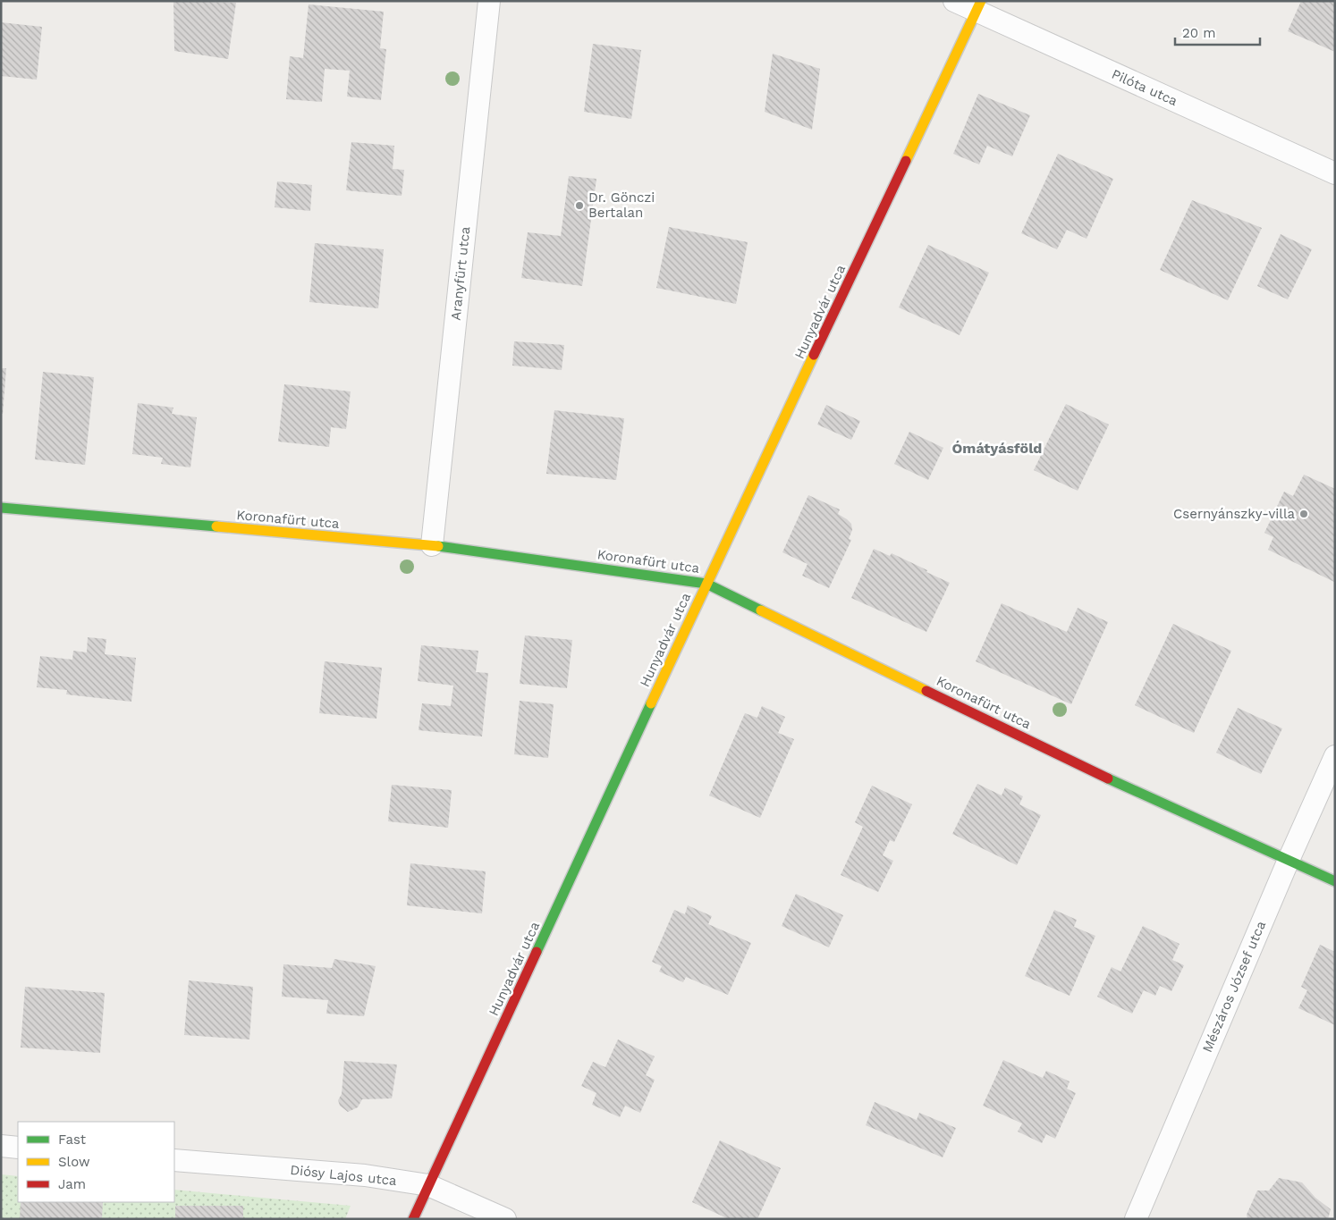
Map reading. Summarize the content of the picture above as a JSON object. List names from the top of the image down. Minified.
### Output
{"streets":{"street":["Pilóta utca","Aranyfürt utca","Hunyadvár utca","Koronafürt utca","Mészáros József utca","Diósy Lajos utca"]},"crossings":[["Pilóta utca","Hunyadvár utca"],["Aranyfürt utca","Koronafürt utca"],["Hunyadvár utca","Koronafürt utca"],["Hunyadvár utca","Diósy Lajos utca"],["Koronafürt utca","Mészáros József utca"]],"districts":["Ómátyásföld"],"places":["Dr. Gönczi Bertalan","Csernyánszky-villa"],"legend":["Fast","Slow","Jam"],"scale_bar":"20 m"}
